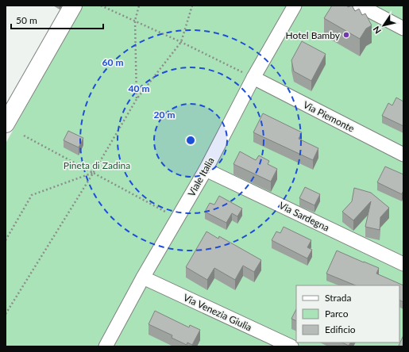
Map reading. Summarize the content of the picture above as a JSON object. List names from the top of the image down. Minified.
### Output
{"streets":{"street":["Via Piemonte","Viale Italia","Via Sardegna","Via Venezia Giulia"]},"crossings":[["Via Piemonte","Viale Italia"],["Viale Italia","Via Sardegna"],["Viale Italia","Via Venezia Giulia"]],"parks":["Pineta di Zadina"],"places":["Hotel Bamby"],"legend":["Strada","Parco","Edificio"],"scale_bar":"50 m","north":"bottom left","rings":["60 m","40 m","20 m"]}
